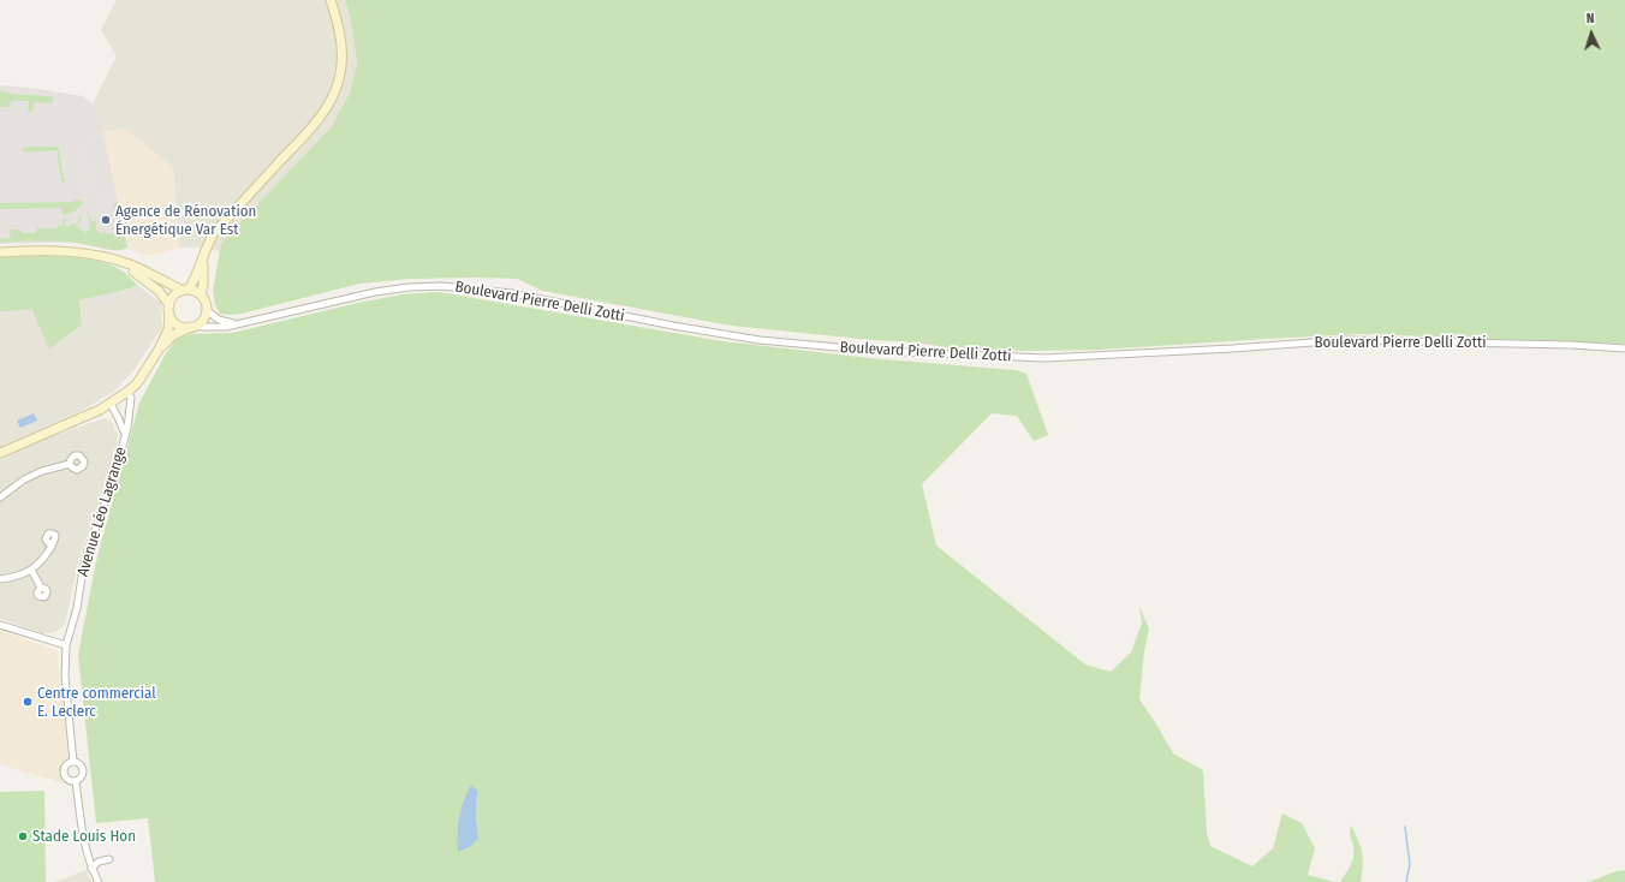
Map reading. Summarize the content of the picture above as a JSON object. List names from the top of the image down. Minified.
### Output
{"streets":{"street":["Boulevard Pierre Delli Zotti","Avenue Léo Lagrange"]},"places":["Agence de Rénovation Énergétique Var Est","Centre commercial E. Leclerc","Stade Louis Hon"],"north":"top"}
